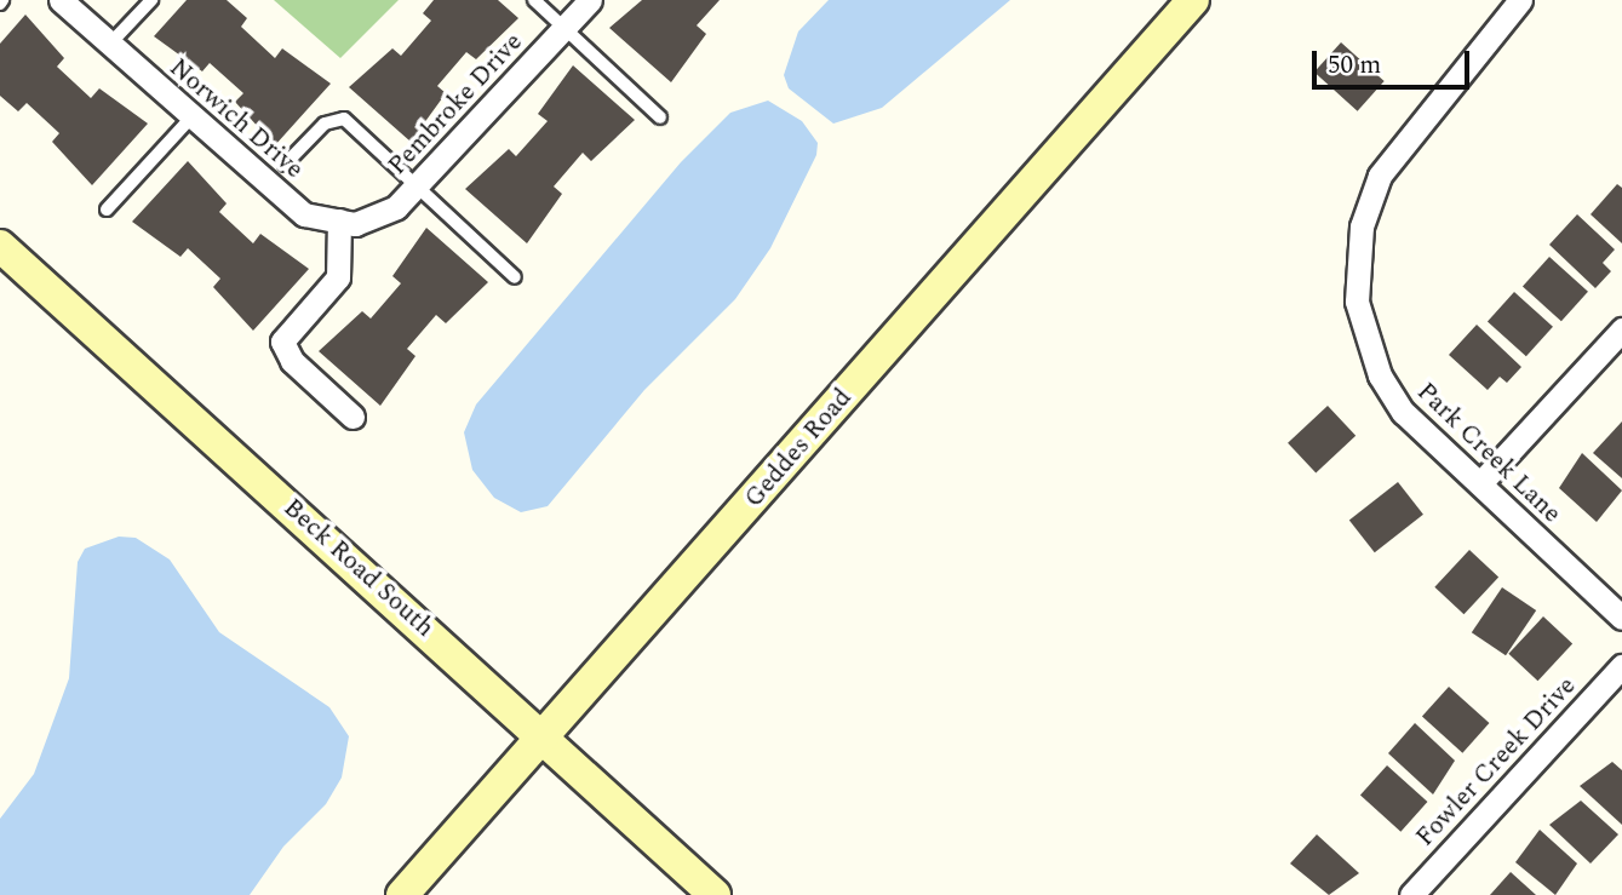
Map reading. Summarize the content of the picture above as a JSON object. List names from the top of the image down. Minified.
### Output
{"streets":{"main road":["Geddes Road","Beck Road South"],"street":["Pembroke Drive","Norwich Drive","Park Creek Lane","Fowler Creek Drive"]},"crossings":[["Pembroke Drive","Norwich Drive"],["Geddes Road","Beck Road South"]],"scale_bar":"50 m"}
